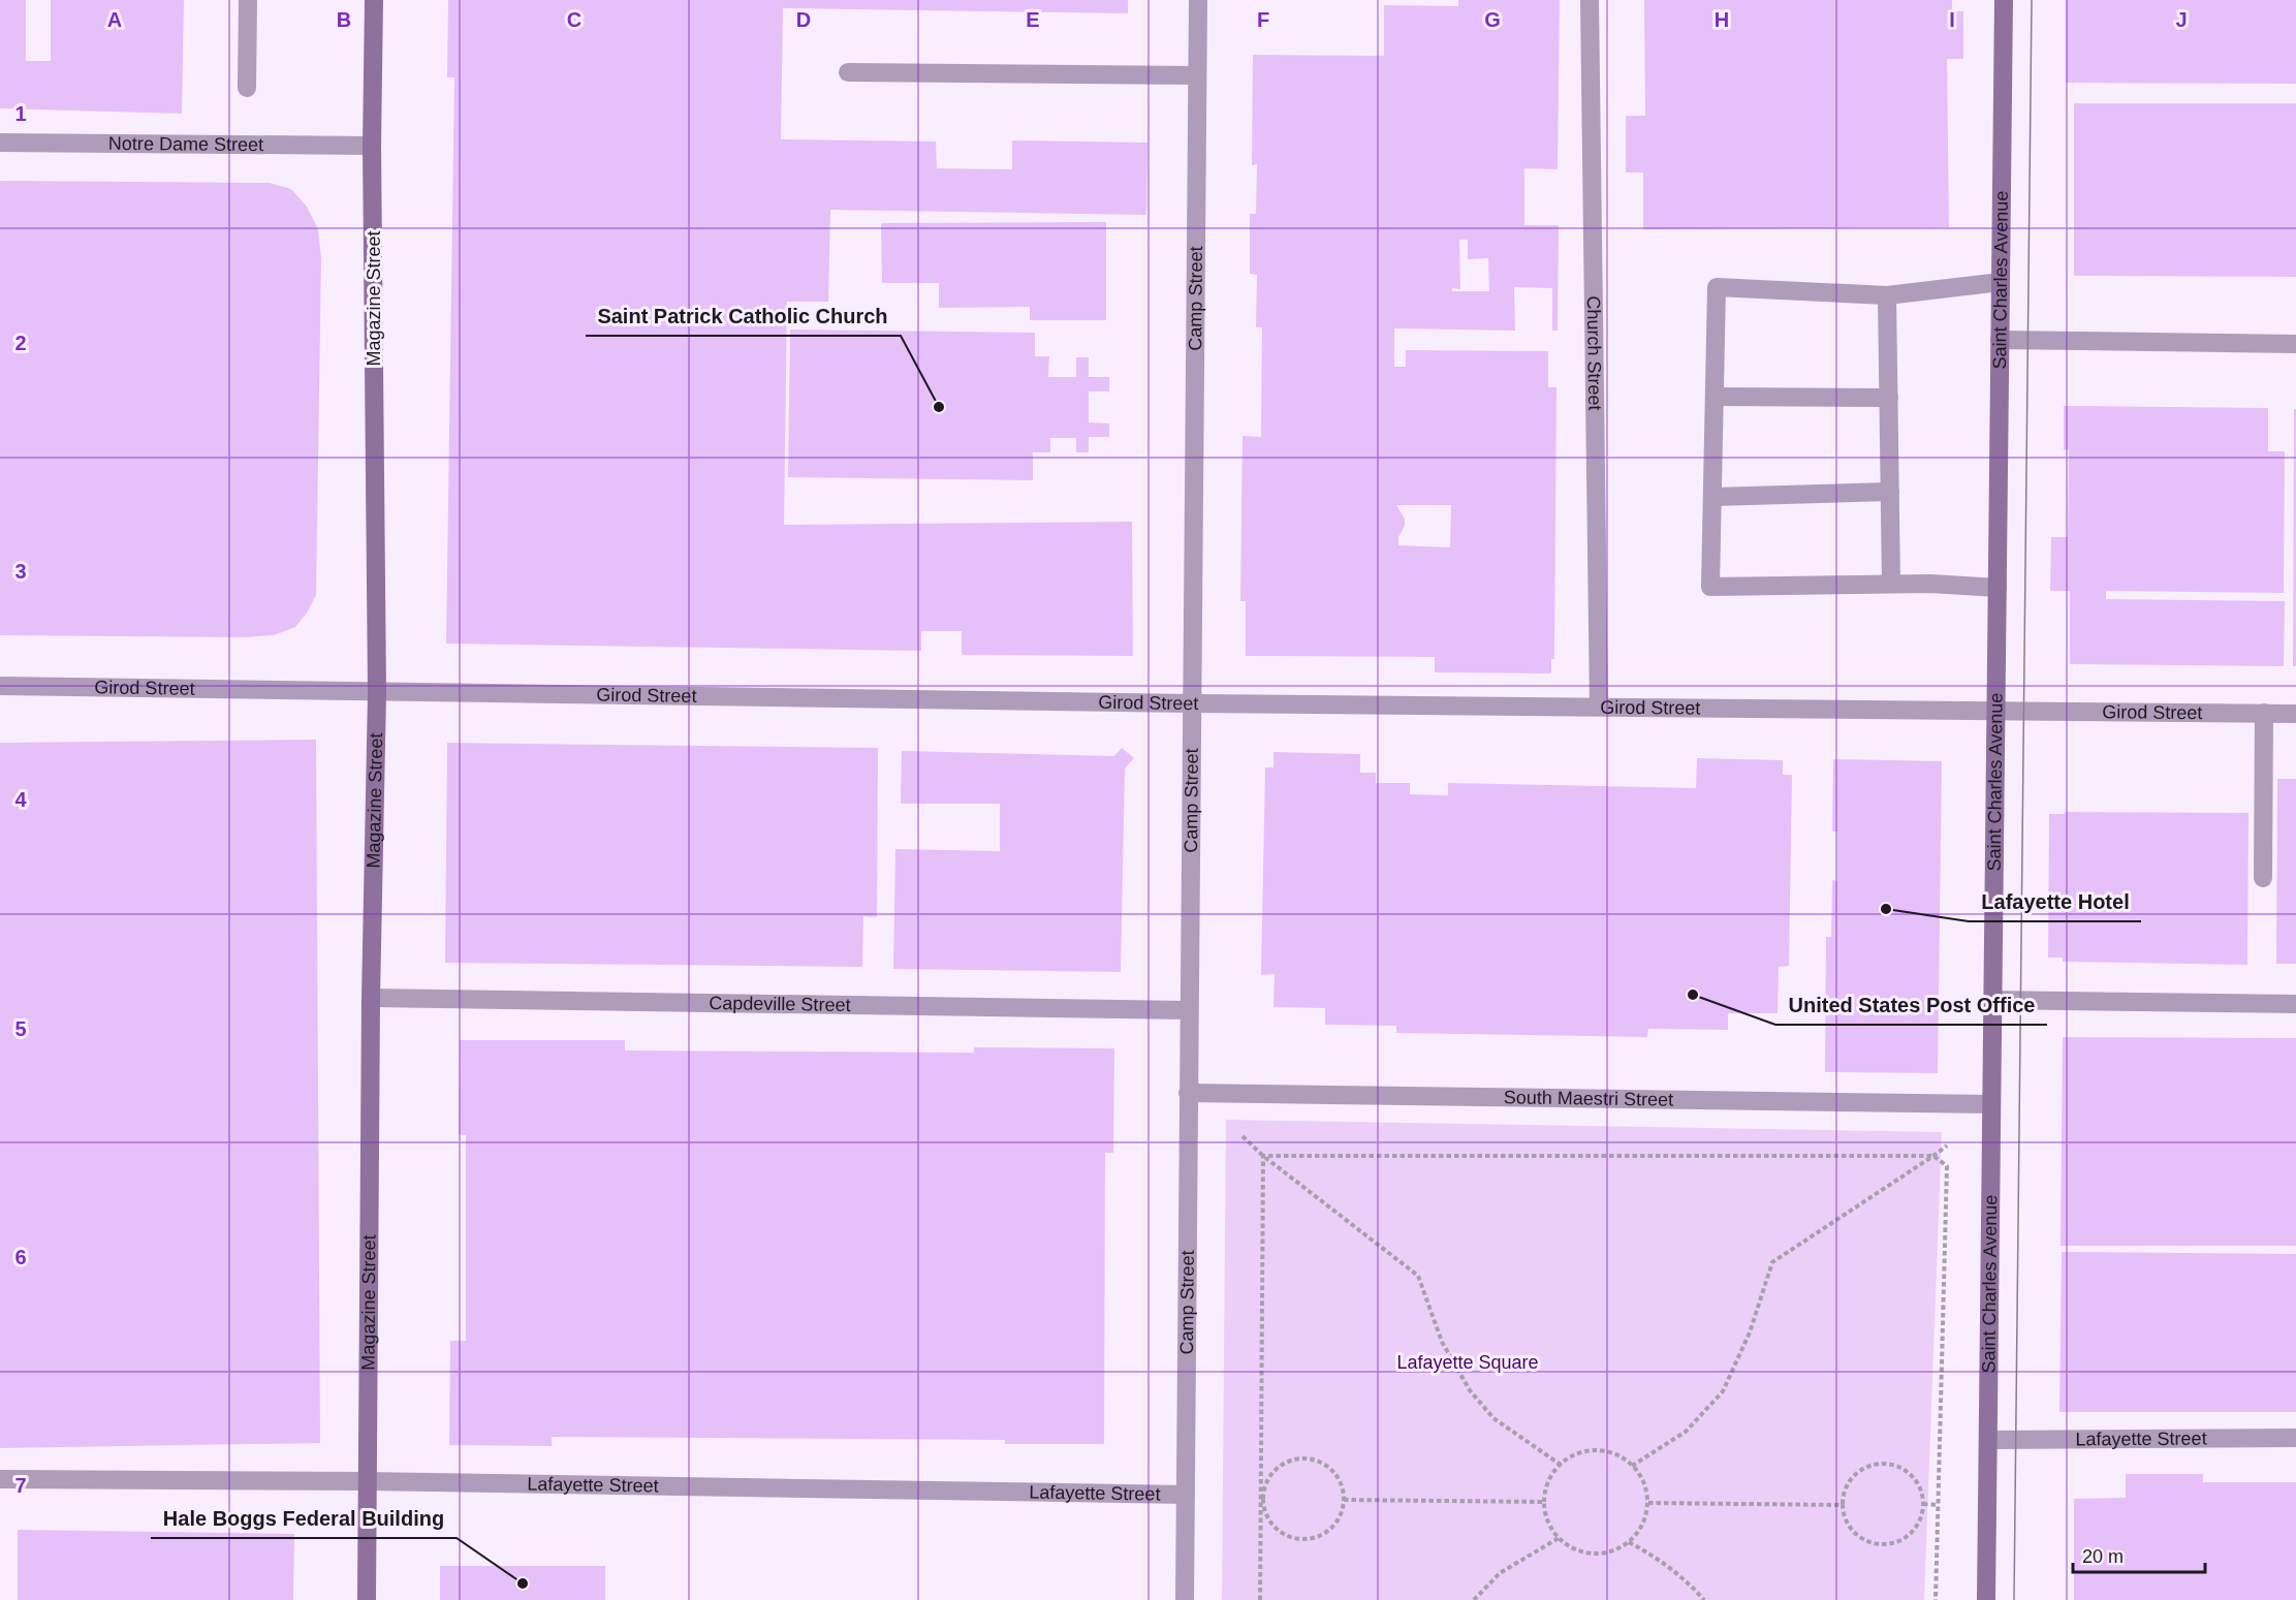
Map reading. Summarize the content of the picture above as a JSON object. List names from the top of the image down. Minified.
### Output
{"streets":{"street":["Notre Dame Street","Saint Charles Avenue","Magazine Street","Camp Street","Church Street","Girod Street","Capdeville Street","South Maestri Street","Lafayette Street"]},"crossings":[["Notre Dame Street","Magazine Street"],["Saint Charles Avenue","Girod Street"],["Saint Charles Avenue","South Maestri Street"],["Saint Charles Avenue","Lafayette Street"],["Magazine Street","Girod Street"],["Magazine Street","Capdeville Street"],["Magazine Street","Lafayette Street"],["Camp Street","Girod Street"],["Camp Street","Capdeville Street"],["Camp Street","South Maestri Street"],["Camp Street","Lafayette Street"],["Church Street","Girod Street"]],"parks":["Lafayette Square"],"places":["Saint Patrick Catholic Church","Lafayette Hotel","United States Post Office","Hale Boggs Federal Building"],"scale_bar":"20 m","grid":{"columns":["A","B","C","D","E","F","G","H","I","J"],"rows":["1","2","3","4","5","6","7"]}}
